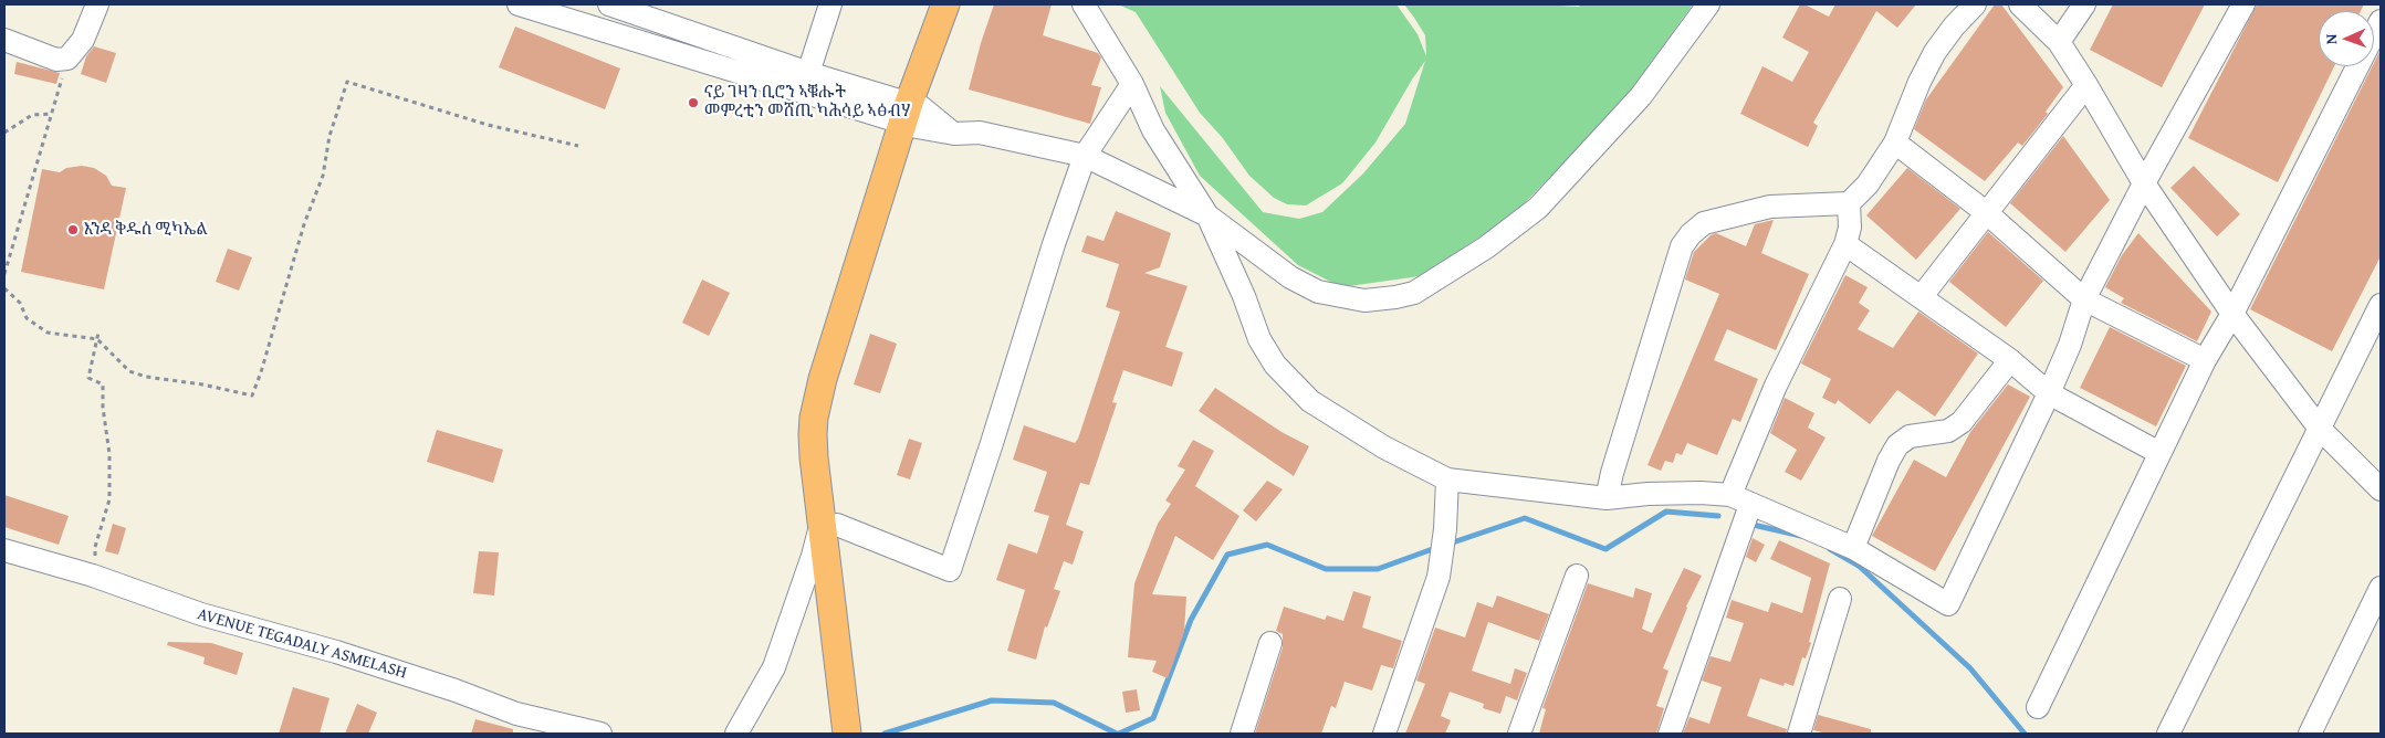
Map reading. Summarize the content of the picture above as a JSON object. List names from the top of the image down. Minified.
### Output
{"streets":{"street":["AVENUE TEGADALY ASMELASH"]},"places":["ናይ ገዛን ቢሮን ኣቑሑት መምረቲን መሸጢ ካሕሳይ ኣፅብሃ","እንዳ ቅዱስ ሚካኤል"],"north":"left"}
